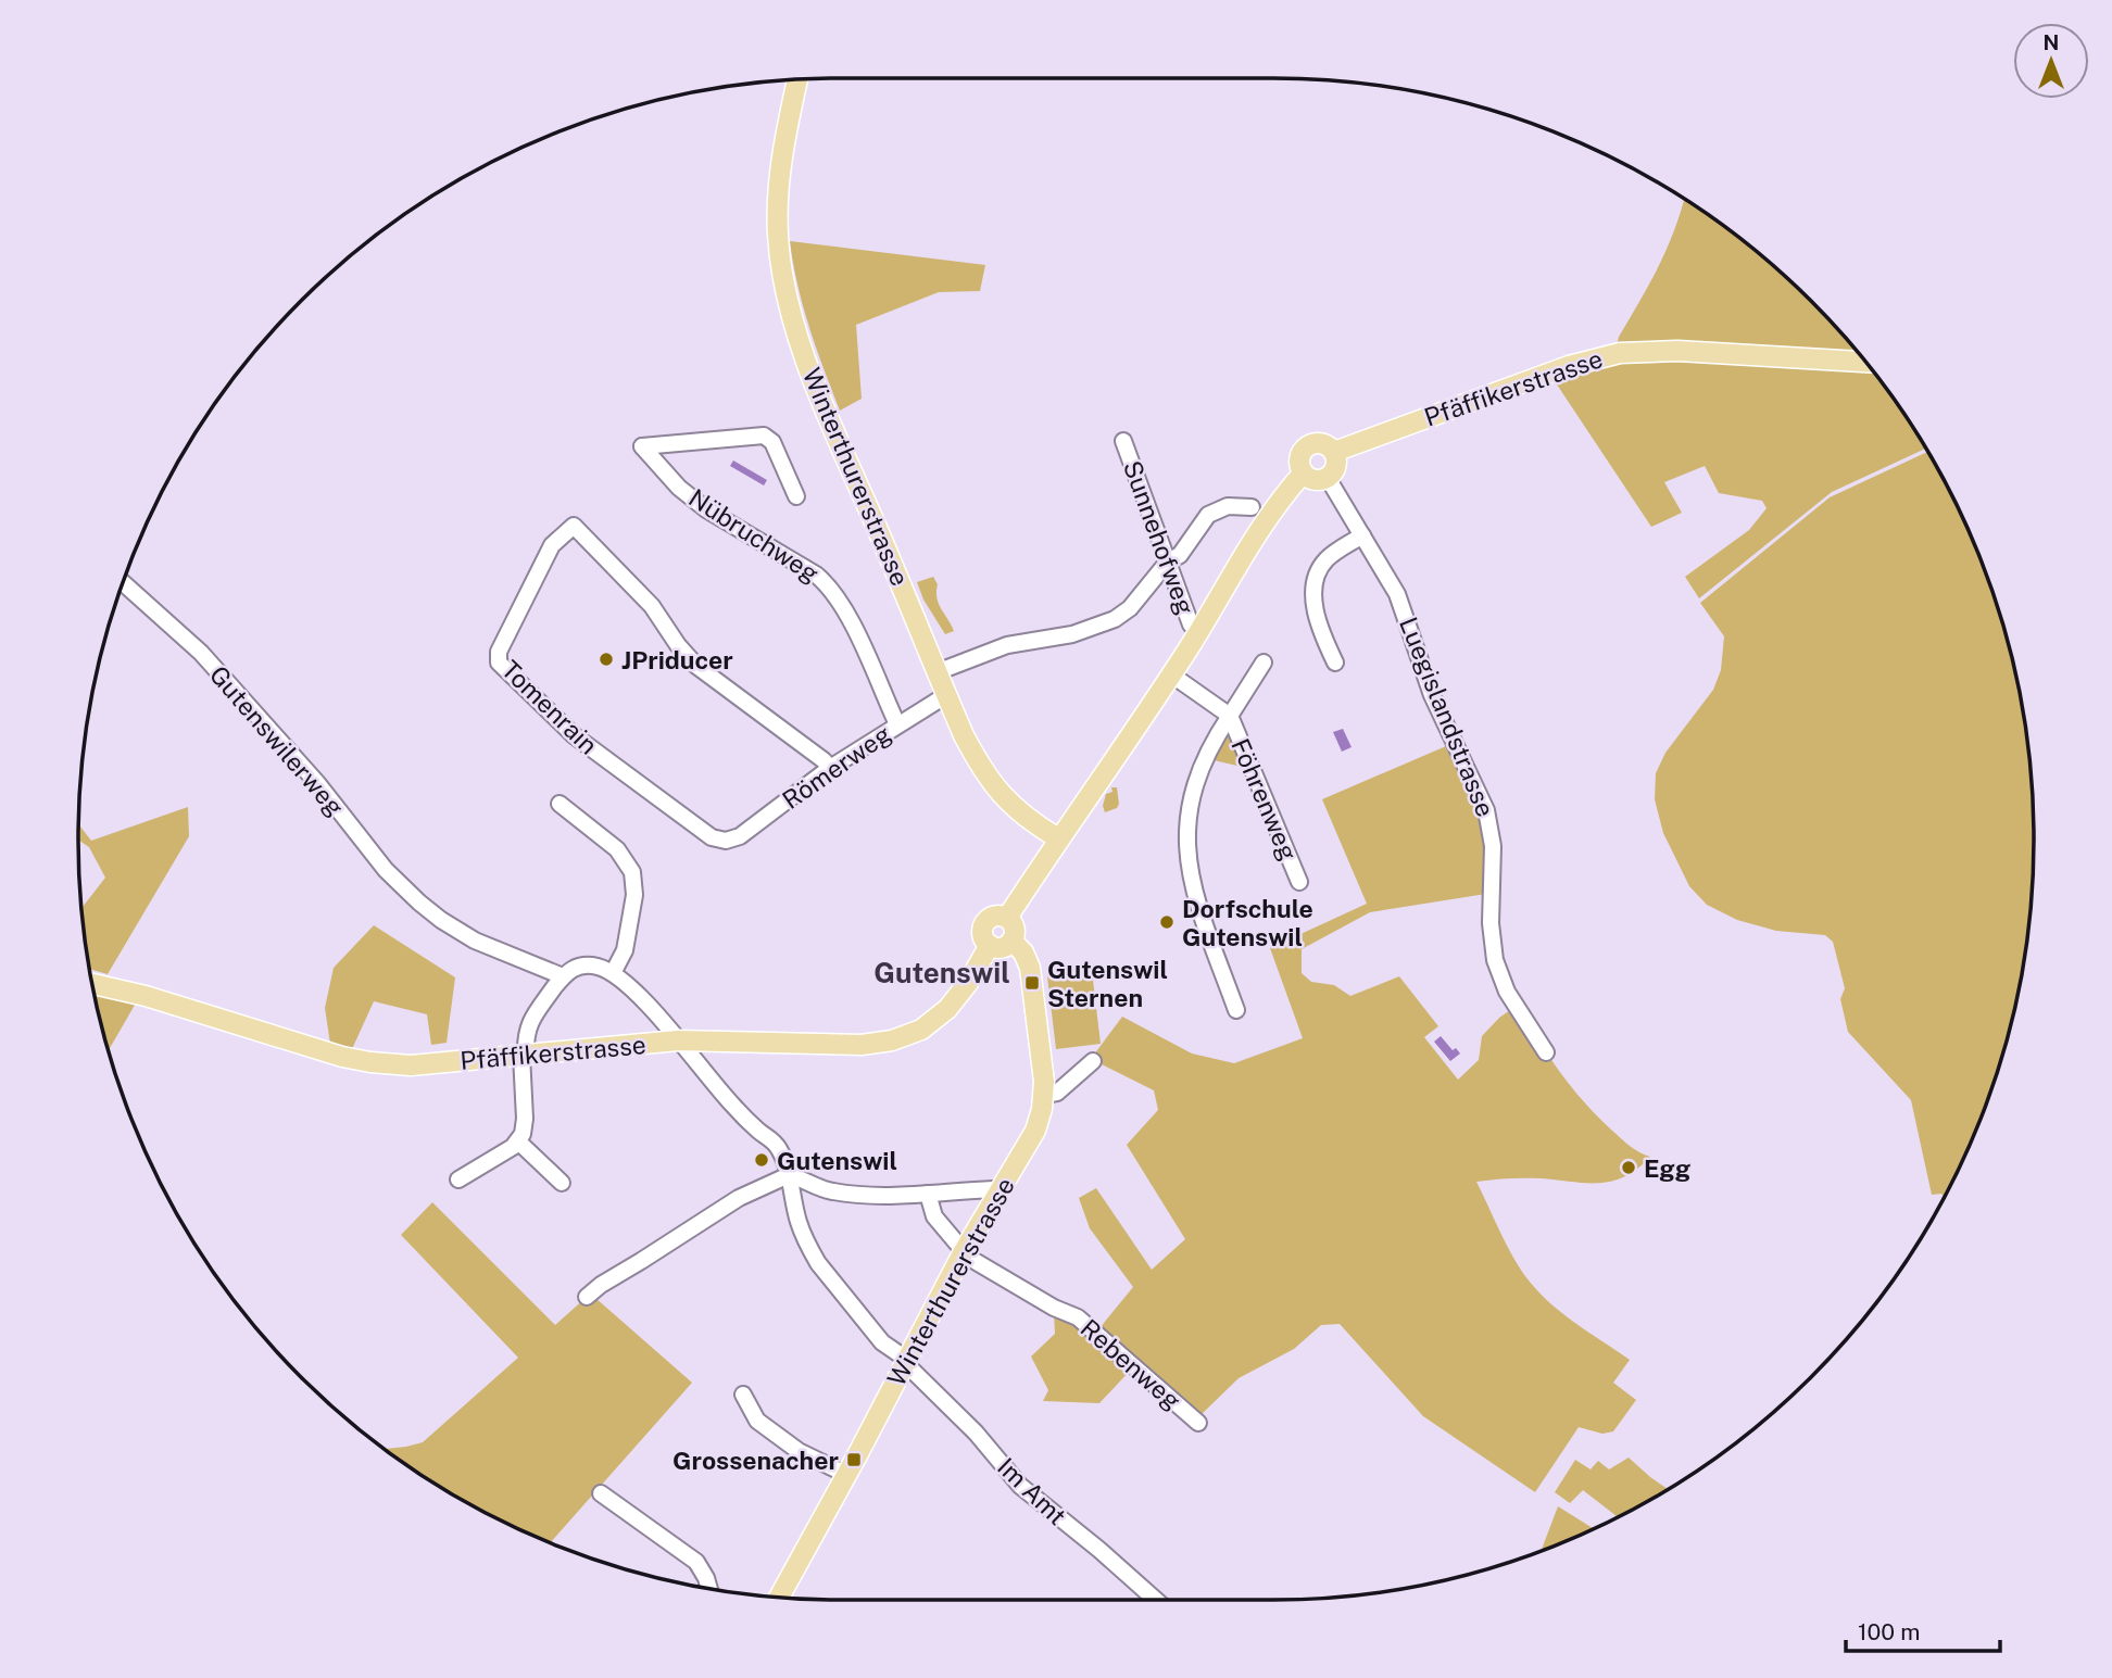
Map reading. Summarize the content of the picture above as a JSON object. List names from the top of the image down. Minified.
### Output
{"streets":{"main road":["Pfäffikerstrasse","Winterthurerstrasse"],"street":["Nübruchweg","Sunnehofweg","Tomenrain","Luegislandstrasse","Gutenswilerweg","Römerweg","Föhrenweg","Rebenweg","Im Amt"]},"crossings":[["Pfäffikerstrasse","Winterthurerstrasse"],["Pfäffikerstrasse","Sunnehofweg"],["Pfäffikerstrasse","Luegislandstrasse"],["Pfäffikerstrasse","Im Amt"],["Winterthurerstrasse","Römerweg"],["Winterthurerstrasse","Rebenweg"],["Winterthurerstrasse","Im Amt"],["Nübruchweg","Römerweg"],["Tomenrain","Römerweg"]],"districts":["Gutenswil"],"places":{"other":["JPriducer","Dorfschule Gutenswil","Gutenswil","Egg"],"transit":["Gutenswil Sternen","Grossenacher"]},"scale_bar":"100 m","north":"top"}
